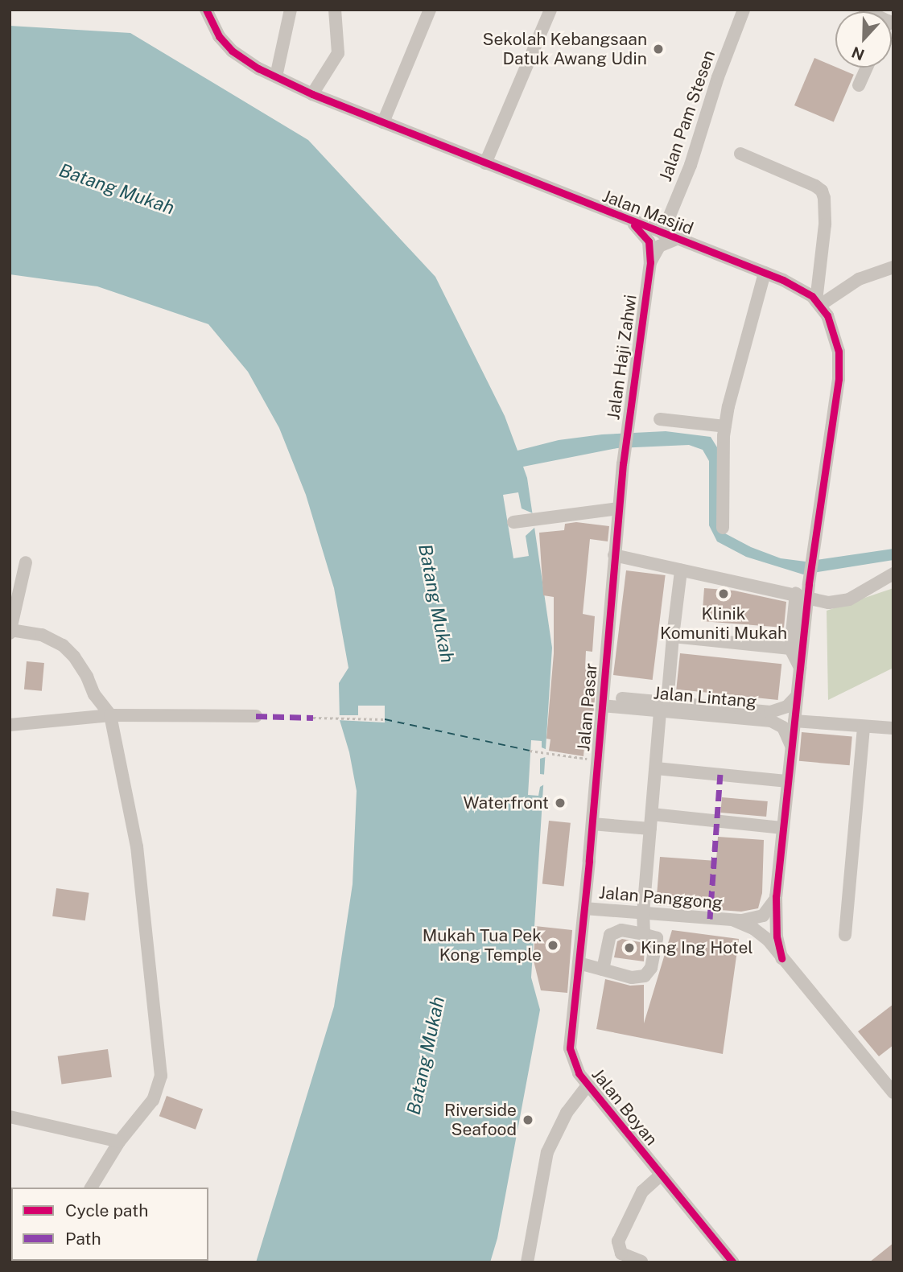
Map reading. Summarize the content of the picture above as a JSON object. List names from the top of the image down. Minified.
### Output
{"streets":{"street":["Jalan Pam Stesen","Jalan Masjid","Jalan Haji Zahwi","Jalan Lintang","Jalan Pasar","Jalan Panggong","Jalan Boyan"]},"crossings":[["Jalan Pam Stesen","Jalan Masjid"],["Jalan Masjid","Jalan Haji Zahwi"],["Jalan Haji Zahwi","Jalan Pasar"],["Jalan Lintang","Jalan Pasar"],["Jalan Pasar","Jalan Panggong"],["Jalan Pasar","Jalan Boyan"],["Jalan Panggong","Jalan Boyan"]],"water":["Batang Mukah"],"places":["Sekolah Kebangsaan Datuk Awang Udin","Klinik Komuniti Mukah","Waterfront","Mukah Tua Pek Kong Temple","King Ing Hotel","Riverside Seafood"],"legend":["Cycle path","Path"],"north":"bottom"}
